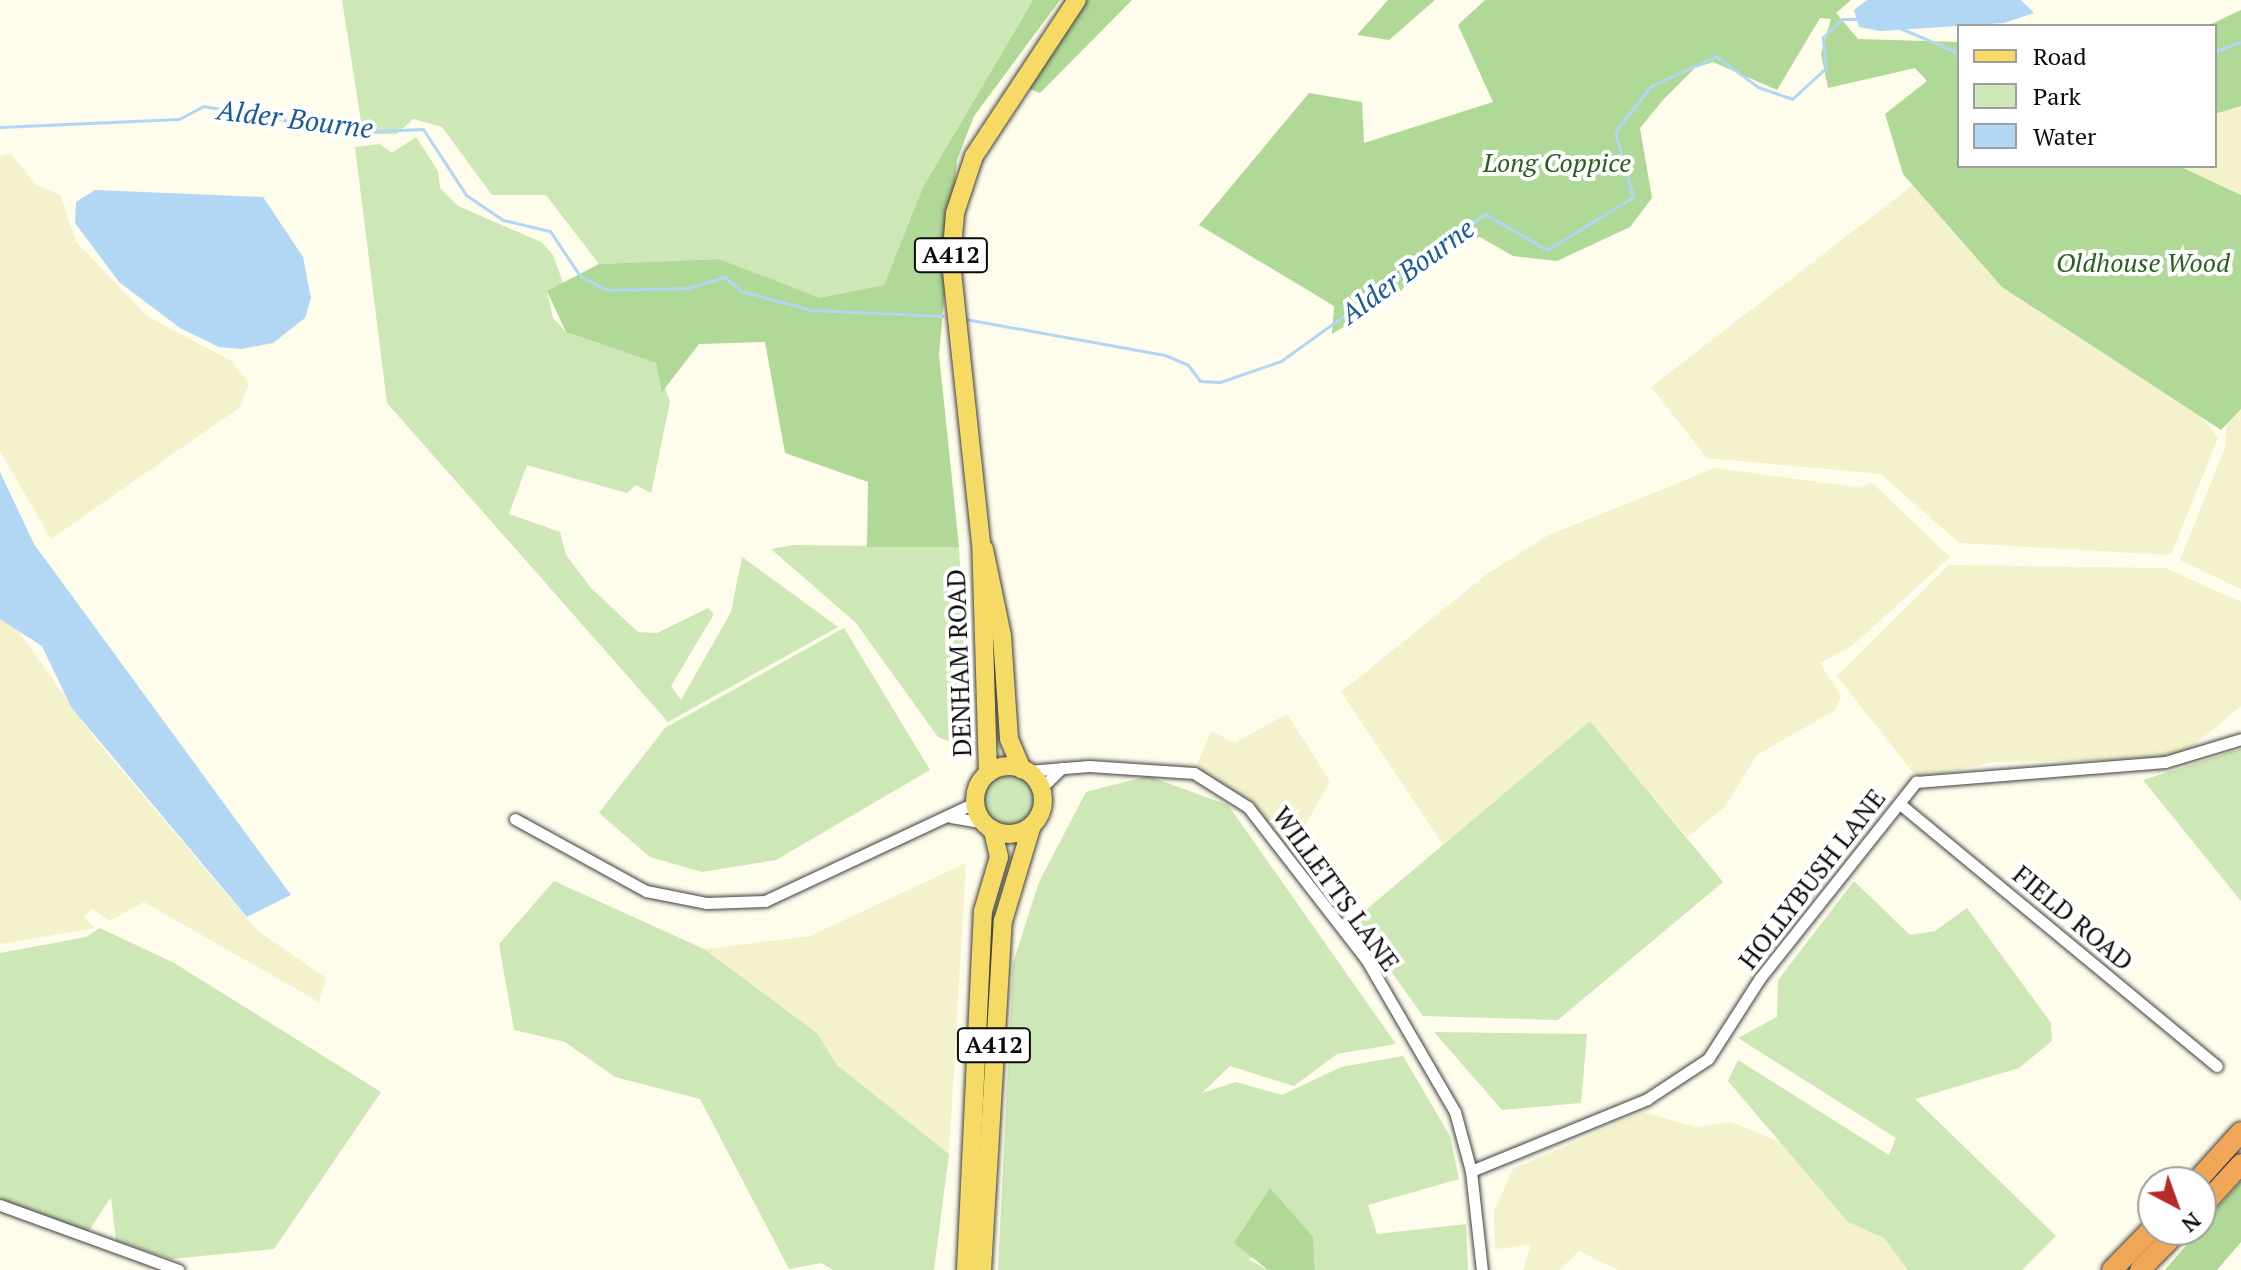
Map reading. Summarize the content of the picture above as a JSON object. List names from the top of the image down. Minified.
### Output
{"streets":{"main road":["A412","DENHAM ROAD"],"street":["HOLLYBUSH LANE","WILLETTS LANE","FIELD ROAD"]},"crossings":[["A412","DENHAM ROAD"],["A412","WILLETTS LANE"],["DENHAM ROAD","WILLETTS LANE"],["HOLLYBUSH LANE","WILLETTS LANE"],["HOLLYBUSH LANE","FIELD ROAD"]],"water":["Alder Bourne"],"parks":["Long Coppice","Oldhouse Wood"],"legend":["Road","Park","Water"],"north":"bottom right"}
